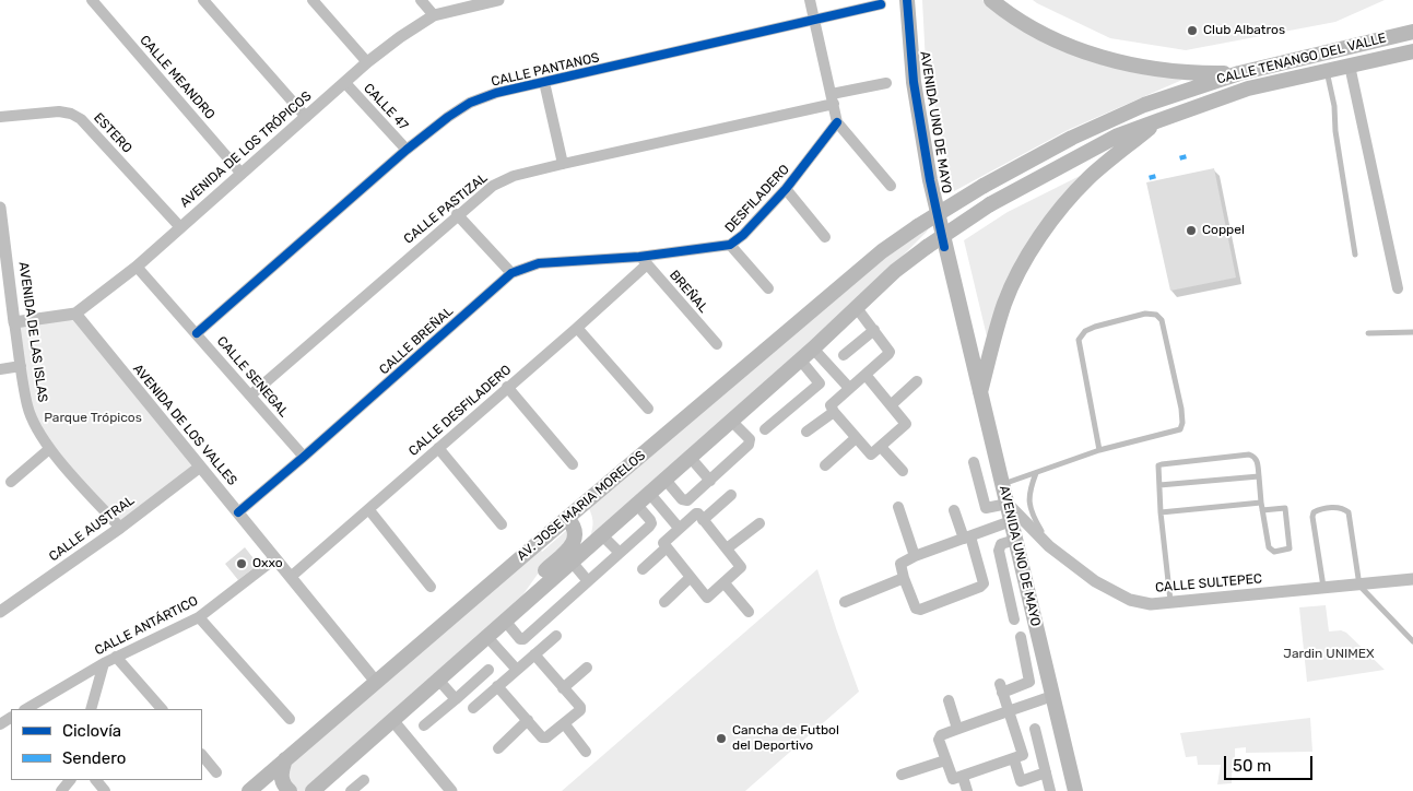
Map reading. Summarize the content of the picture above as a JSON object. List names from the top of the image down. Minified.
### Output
{"streets":{"main road":["CALLE TENANGO DEL VALLE","AVENIDA UNO DE MAYO","AV. JOSE MARIA MORELOS"],"street":["CALLE PANTANOS","CALLE MEANDRO","CALLE 47","ESTERO","AVENIDA DE LOS TRÓPICOS","DESFILADERO","CALLE PASTIZAL","BREÑAL","AVENIDA DE LAS ISLAS","CALLE BREÑAL","CALLE SENEGAL","CALLE DESFILADERO","AVENIDA DE LOS VALLES","CALLE AUSTRAL","CALLE SULTEPEC","CALLE ANTÁRTICO"]},"crossings":[["CALLE TENANGO DEL VALLE","AV. JOSE MARIA MORELOS"],["CALLE PANTANOS","CALLE 47"],["CALLE PANTANOS","CALLE SENEGAL"],["CALLE MEANDRO","AVENIDA DE LOS TRÓPICOS"],["CALLE 47","AVENIDA DE LOS TRÓPICOS"],["AVENIDA UNO DE MAYO","CALLE SULTEPEC"],["ESTERO","AVENIDA DE LOS TRÓPICOS"],["AVENIDA DE LOS TRÓPICOS","AVENIDA DE LAS ISLAS"],["AVENIDA DE LOS TRÓPICOS","CALLE SENEGAL"],["AVENIDA DE LOS TRÓPICOS","AVENIDA DE LOS VALLES"],["DESFILADERO","BREÑAL"],["DESFILADERO","CALLE BREÑAL"],["DESFILADERO","CALLE DESFILADERO"],["CALLE PASTIZAL","CALLE SENEGAL"],["BREÑAL","CALLE BREÑAL"],["BREÑAL","CALLE DESFILADERO"],["AVENIDA DE LAS ISLAS","CALLE AUSTRAL"],["CALLE BREÑAL","CALLE SENEGAL"],["CALLE BREÑAL","CALLE DESFILADERO"],["CALLE BREÑAL","AVENIDA DE LOS VALLES"],["CALLE DESFILADERO","AVENIDA DE LOS VALLES"],["AVENIDA DE LOS VALLES","AV. JOSE MARIA MORELOS"],["AVENIDA DE LOS VALLES","CALLE AUSTRAL"],["AVENIDA DE LOS VALLES","CALLE ANTÁRTICO"]],"parks":["Parque Trópicos","Jardin UNIMEX"],"places":["Club Albatros","Coppel","Oxxo","Cancha de Futbol del Deportivo"],"legend":["Ciclovía","Sendero"],"scale_bar":"50 m"}
